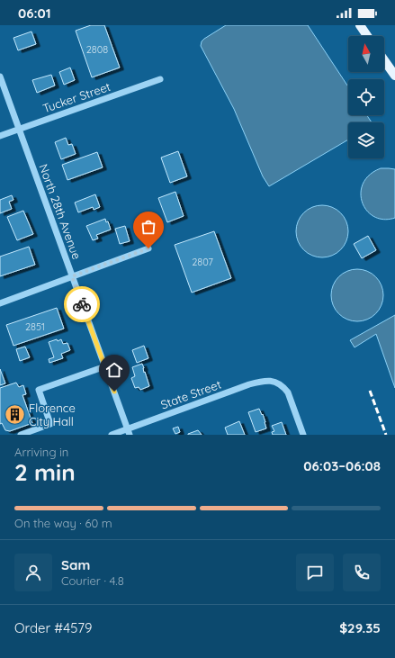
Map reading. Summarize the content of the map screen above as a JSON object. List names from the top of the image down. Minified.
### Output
{"streets":{"street":["Tucker Street","North 28th Avenue","State Street"]},"crossings":[["Tucker Street","North 28th Avenue"],["North 28th Avenue","State Street"]],"places":{"building":["Florence City Hall"]},"house_numbers":["2808","2807","2851"],"north":"top","page":{"status":"06:01","heading":["2 min","Arriving in","06:03–06:08"],"panel":["Sam","Courier · 4.8","Order #4579","$29.35"],"bar":"On the way · 60 m"}}
